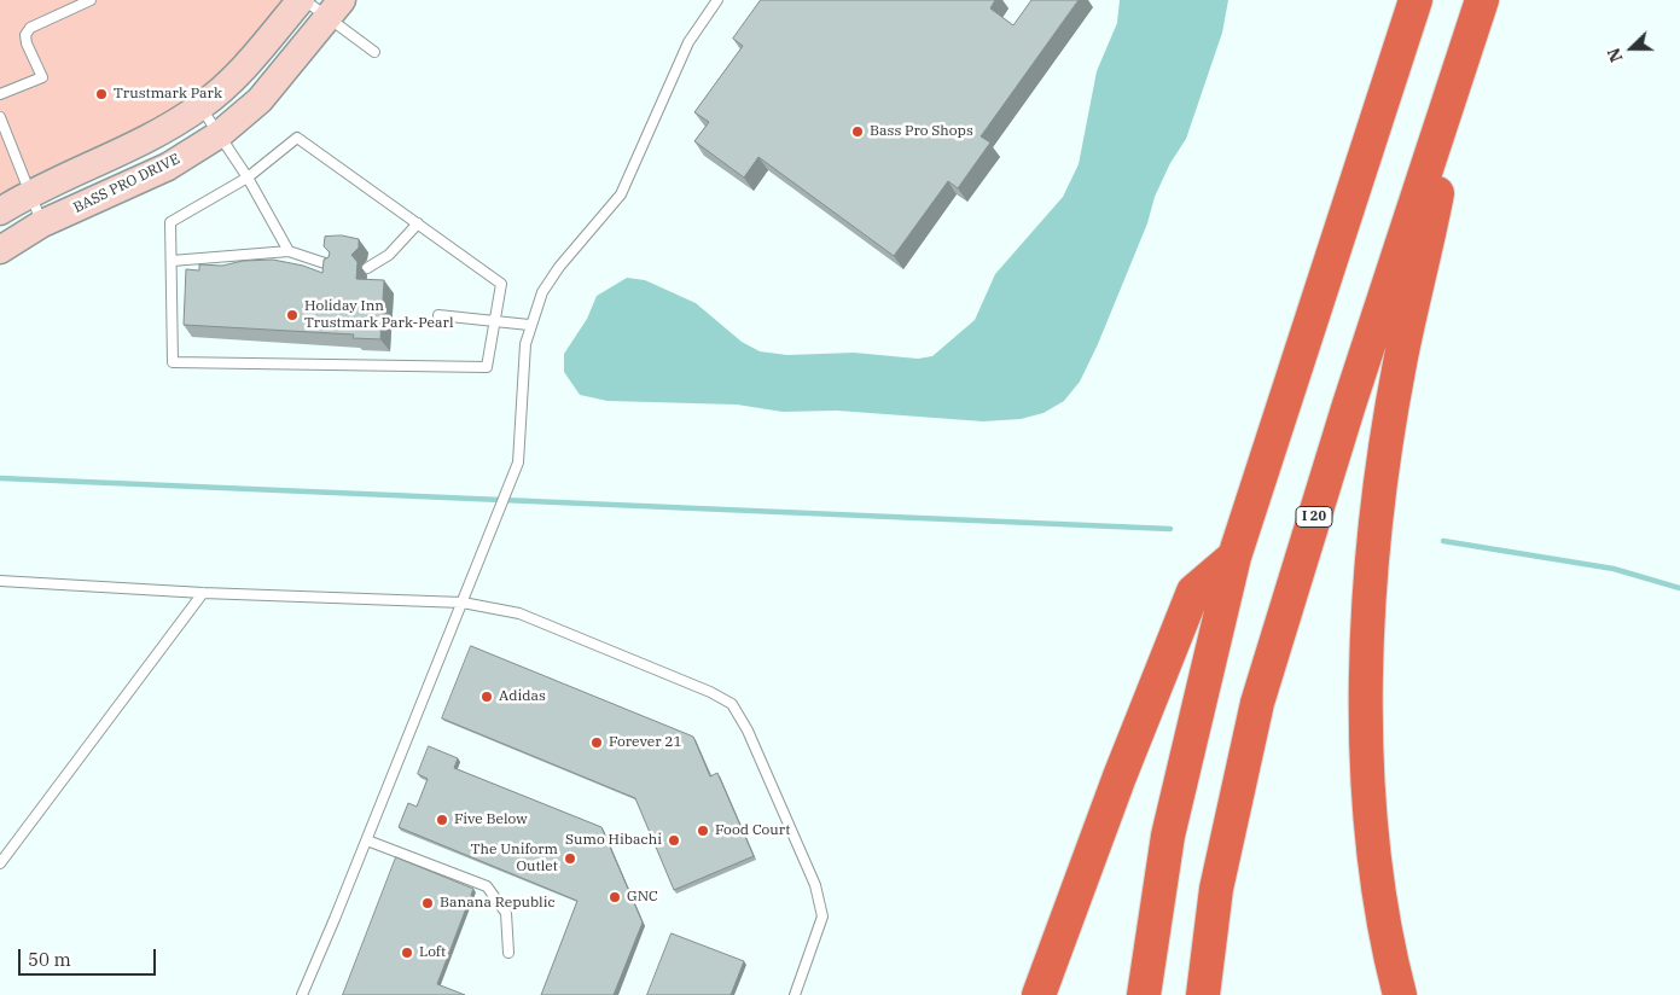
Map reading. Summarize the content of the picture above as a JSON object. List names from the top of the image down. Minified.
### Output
{"streets":{"highway":["I 20"],"street":["BASS PRO DRIVE"]},"places":["Trustmark Park","Bass Pro Shops","Holiday Inn Trustmark Park-Pearl","Adidas","Forever 21","Five Below","Food Court","Sumo Hibachi","The Uniform Outlet","GNC","Banana Republic","Loft"],"scale_bar":"50 m","north":"left"}
